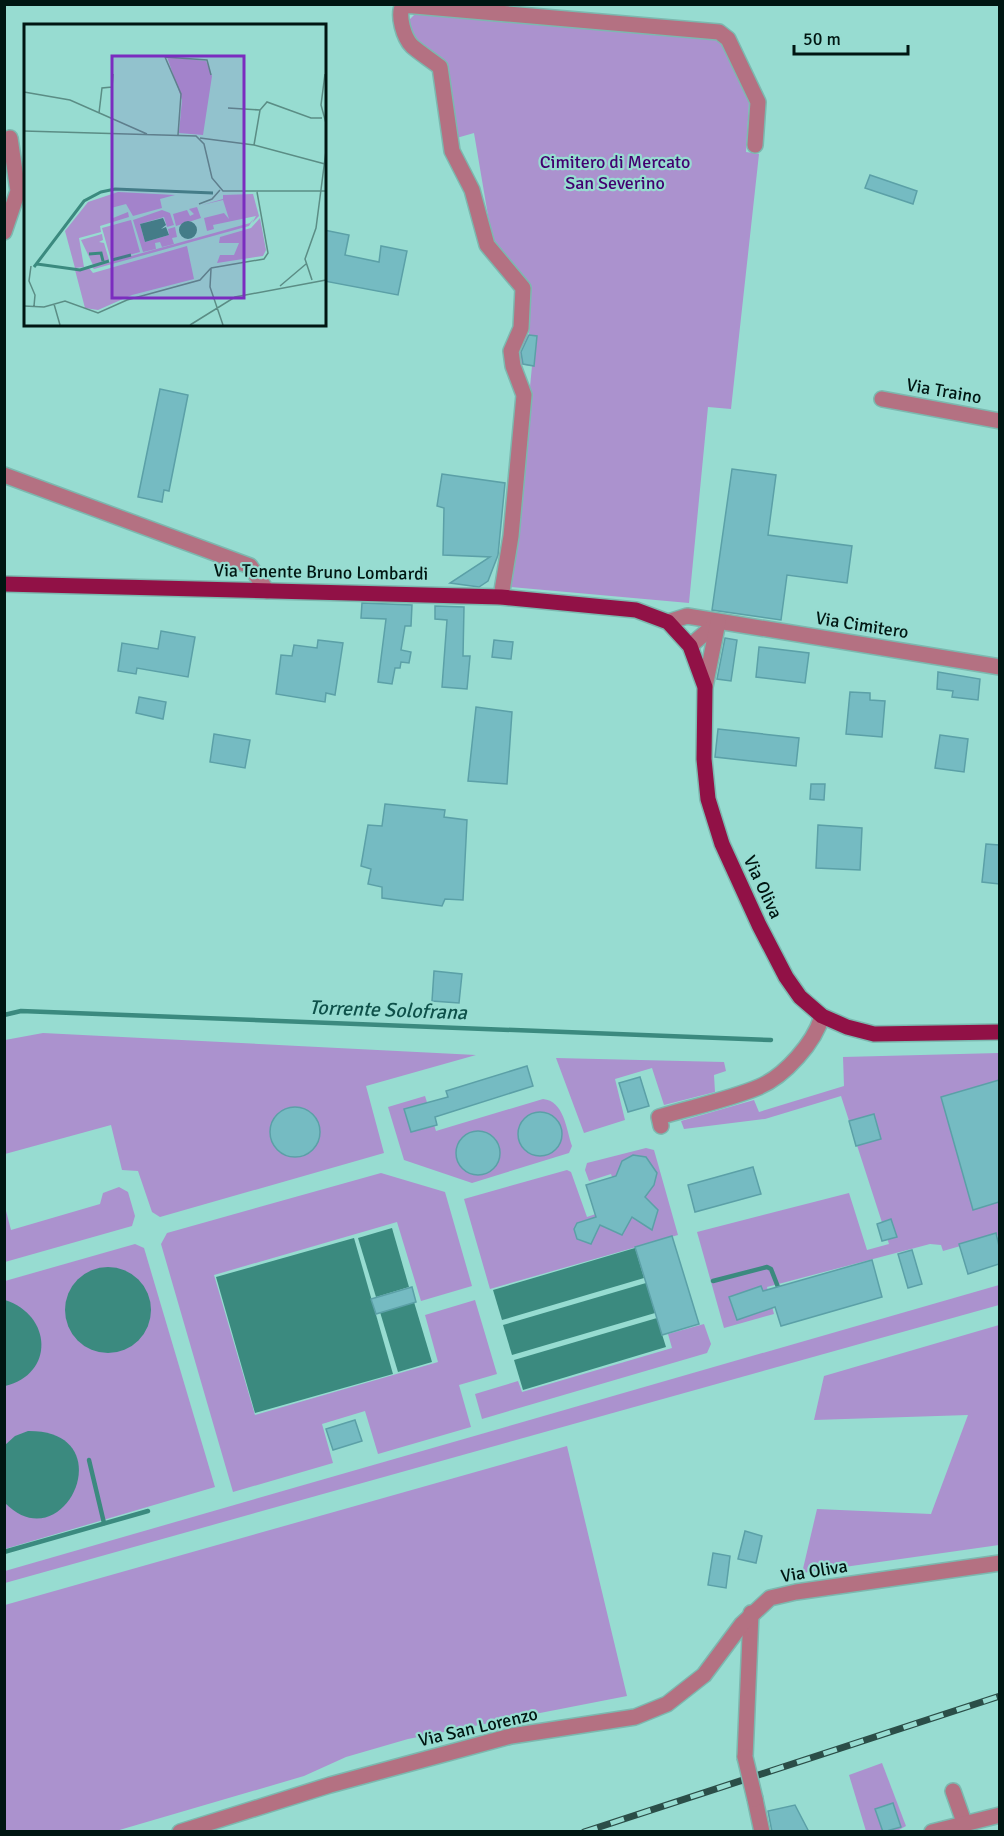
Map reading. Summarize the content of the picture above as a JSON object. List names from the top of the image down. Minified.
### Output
{"streets":{"main road":["Via Tenente Bruno Lombardi","Via Oliva"],"street":["Via Traino","Via Cimitero","Via San Lorenzo"]},"crossings":[["Via Tenente Bruno Lombardi","Via Oliva"],["Via Cimitero","Via Oliva"],["Via Oliva","Via San Lorenzo"]],"water":["Torrente Solofrana"],"parks":["Cimitero di Mercato San Severino"],"scale_bar":"50 m"}
